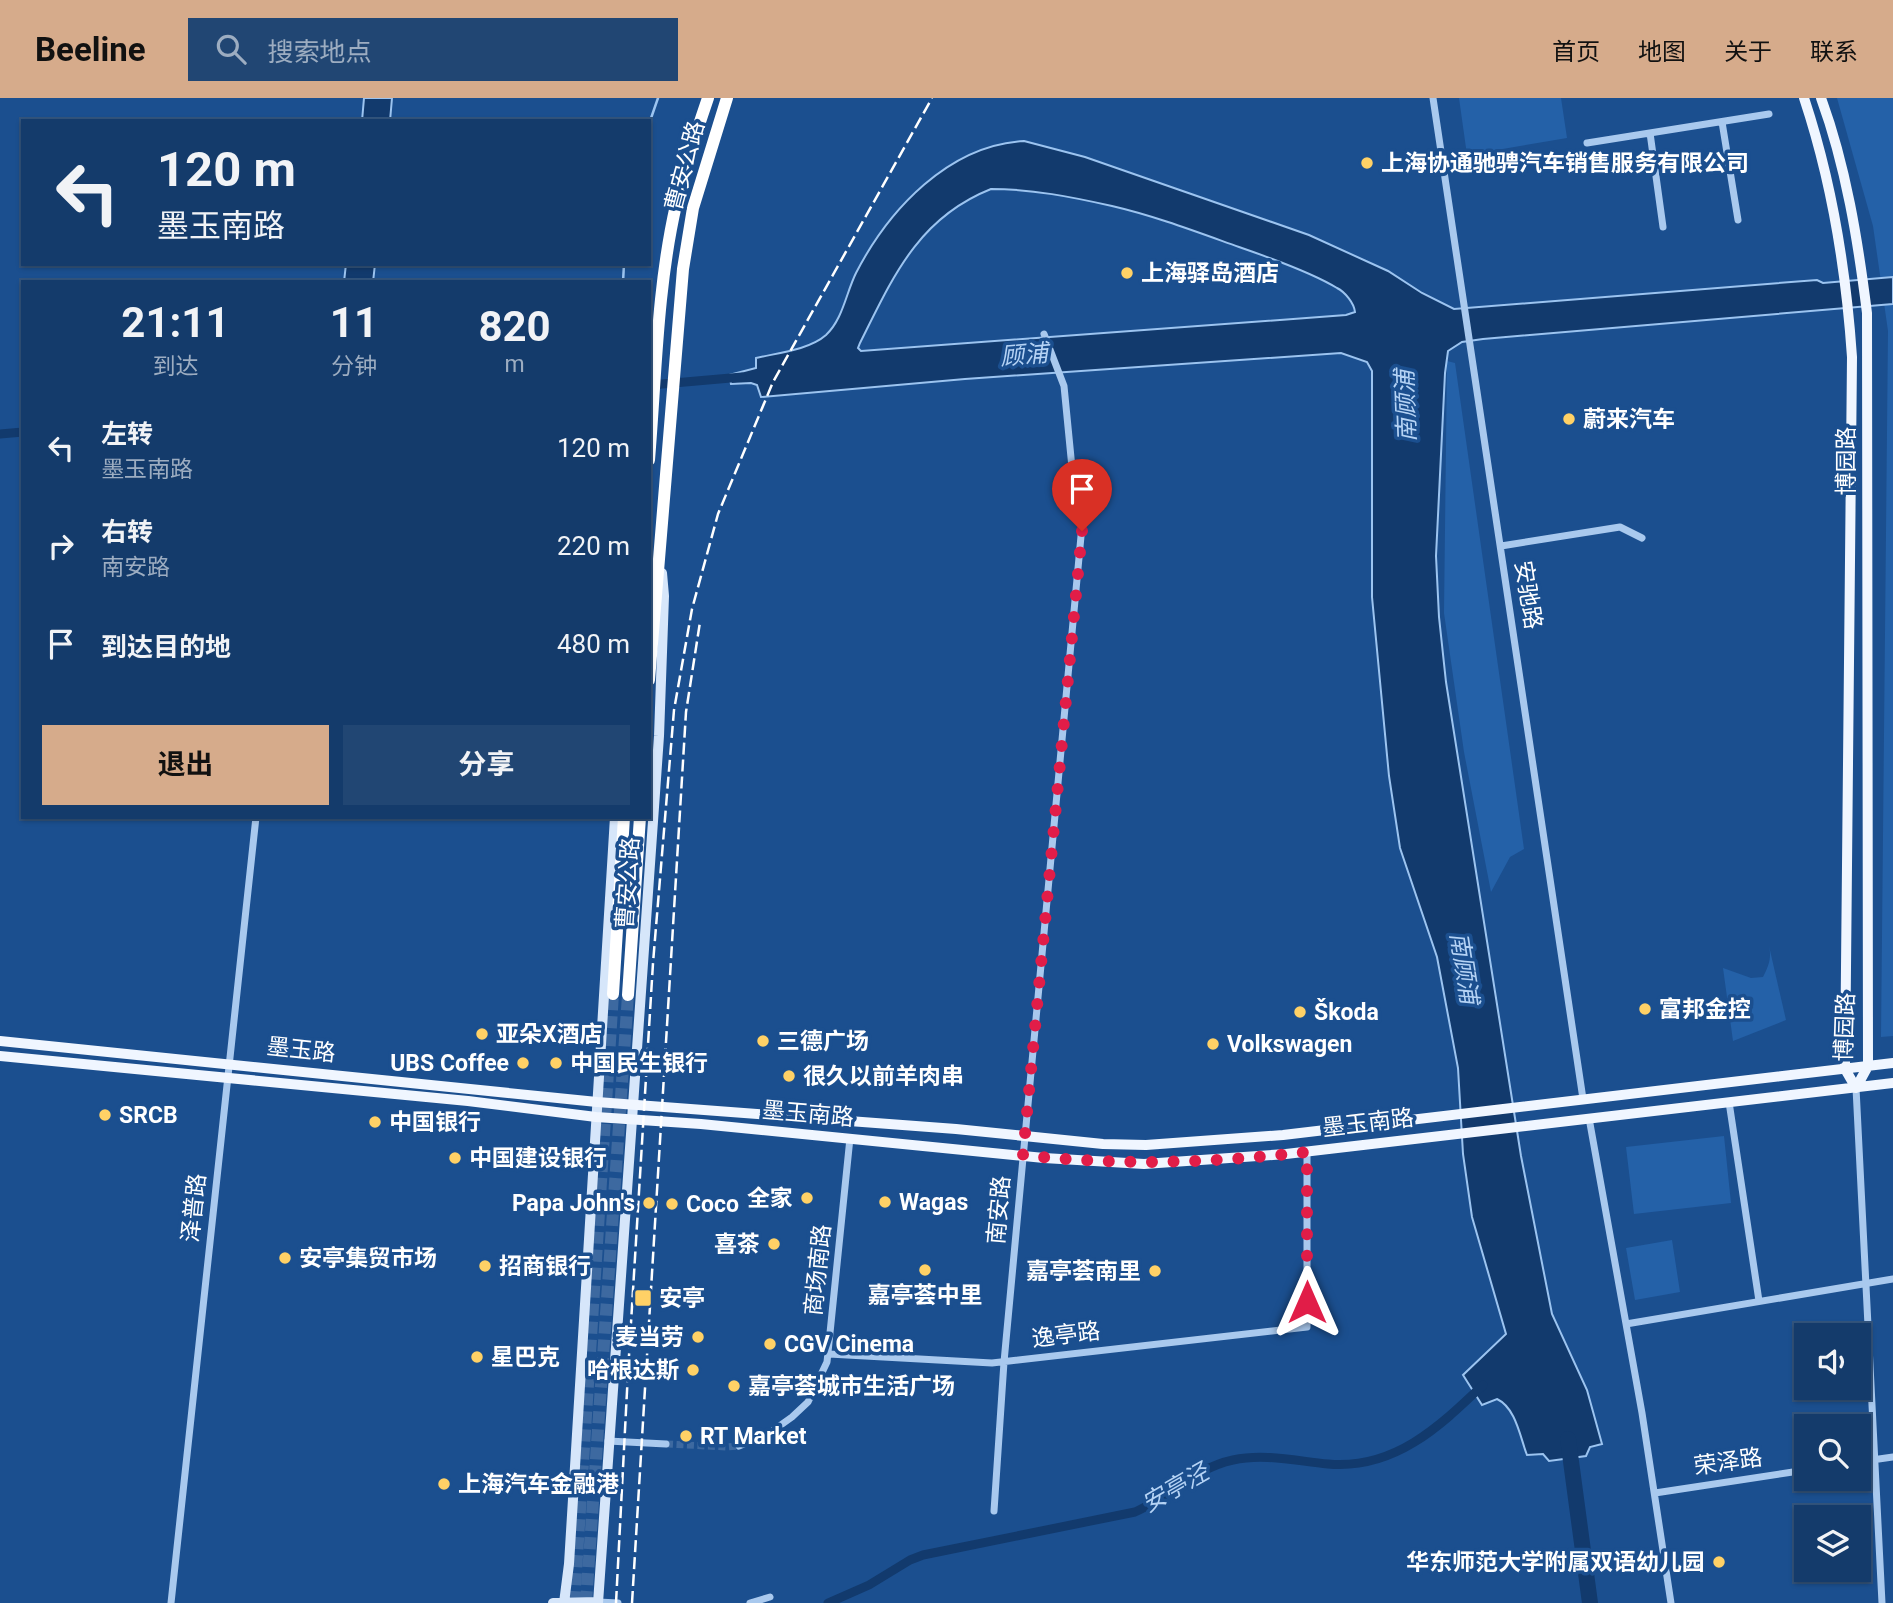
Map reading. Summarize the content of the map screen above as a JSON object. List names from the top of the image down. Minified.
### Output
{"streets":{"highway":["曹安公路"],"main road":["博园路","墨玉路","墨玉南路"],"street":["安驰路","泽普路","南安路","商场南路","逸亭路","荣泽路"]},"crossings":[["曹安公路","墨玉路"],["曹安公路","墨玉南路"],["博园路","墨玉南路"],["安驰路","墨玉南路"],["墨玉路","墨玉南路"],["墨玉路","泽普路"],["墨玉南路","南安路"],["墨玉南路","商场南路"],["墨玉南路","逸亭路"],["南安路","逸亭路"],["商场南路","逸亭路"]],"water":["顾浦","南顾浦","安亭泾"],"places":{"other":["上海协通驰骋汽车销售服务有限公司","上海驿岛酒店","蔚来汽车","富邦金控","Škoda","亚朵X酒店","三德广场","Volkswagen","UBS Coffee","中国民生银行","很久以前羊肉串","SRCB","中国银行","中国建设银行","全家","Wagas","Papa John's","Coco","喜茶","安亭集贸市场","招商银行","嘉亭荟中里","嘉亭荟南里","麦当劳","CGV Cinema","星巴克","哈根达斯","嘉亭荟城市生活广场","RT Market","上海汽车金融港","华东师范大学附属双语幼儿园"],"transit":["安亭"]},"page":{"header":"Beeline","search":"搜索地点","nav":["首页","地图","关于","联系"],"turn":["120 m","墨玉南路"],"eta":["21:11","到达","11","分钟","820","m"],"list":[{"name":"左转","note":"墨玉南路","value":"120 m"},{"name":"右转","note":"南安路","value":"220 m"},{"name":"到达目的地","value":"480 m"}],"buttons":["退出","分享"]}}
